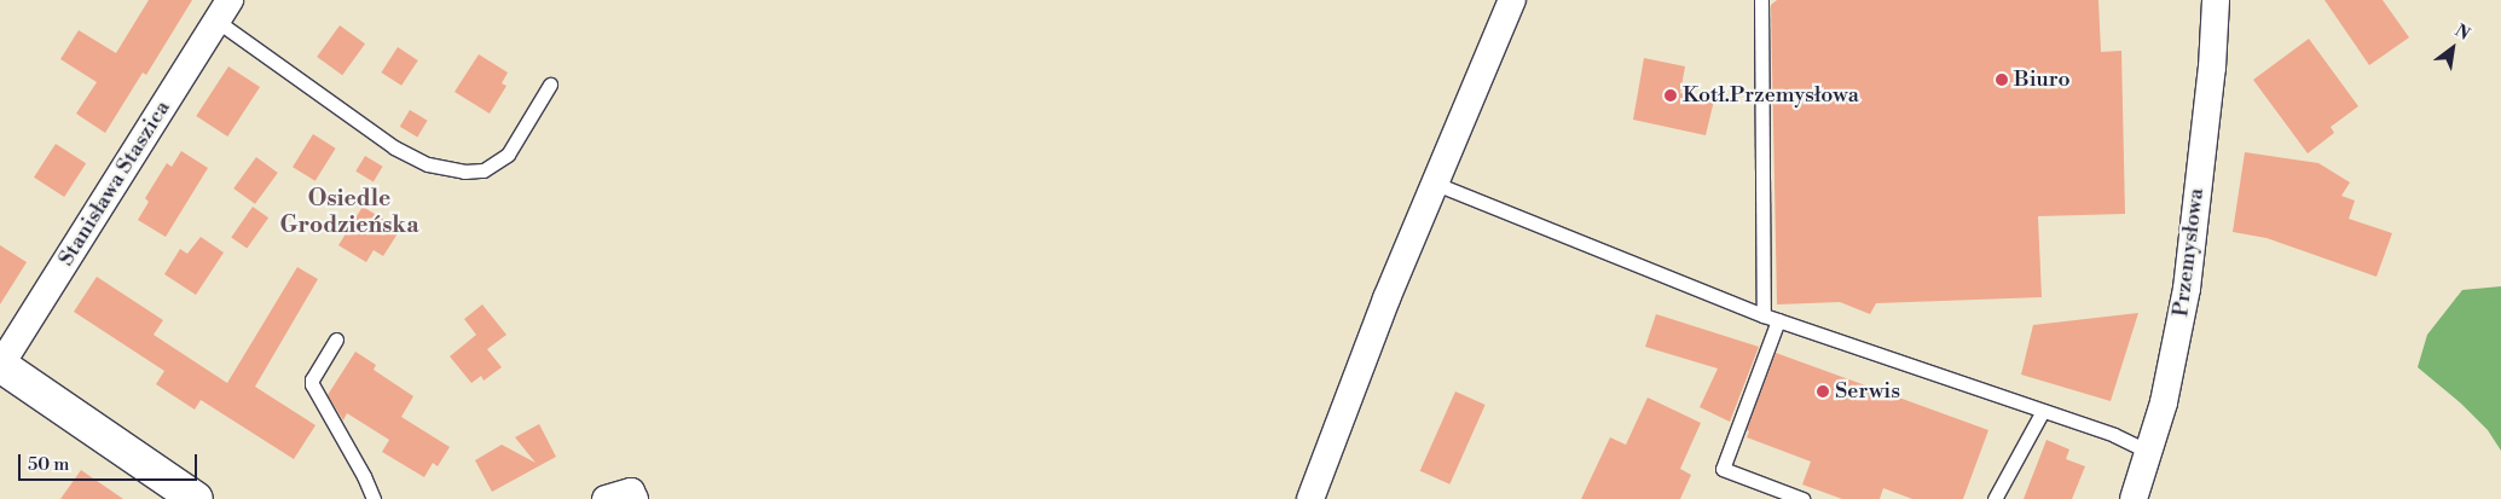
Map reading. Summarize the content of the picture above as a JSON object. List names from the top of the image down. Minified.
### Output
{"streets":{"street":["Stanisława Staszica","Przemysłowa"]},"districts":["Osiedle Grodzieńska"],"places":["Biuro","Kotł.Przemysłowa","Serwis"],"scale_bar":"50 m","north":"top right"}
